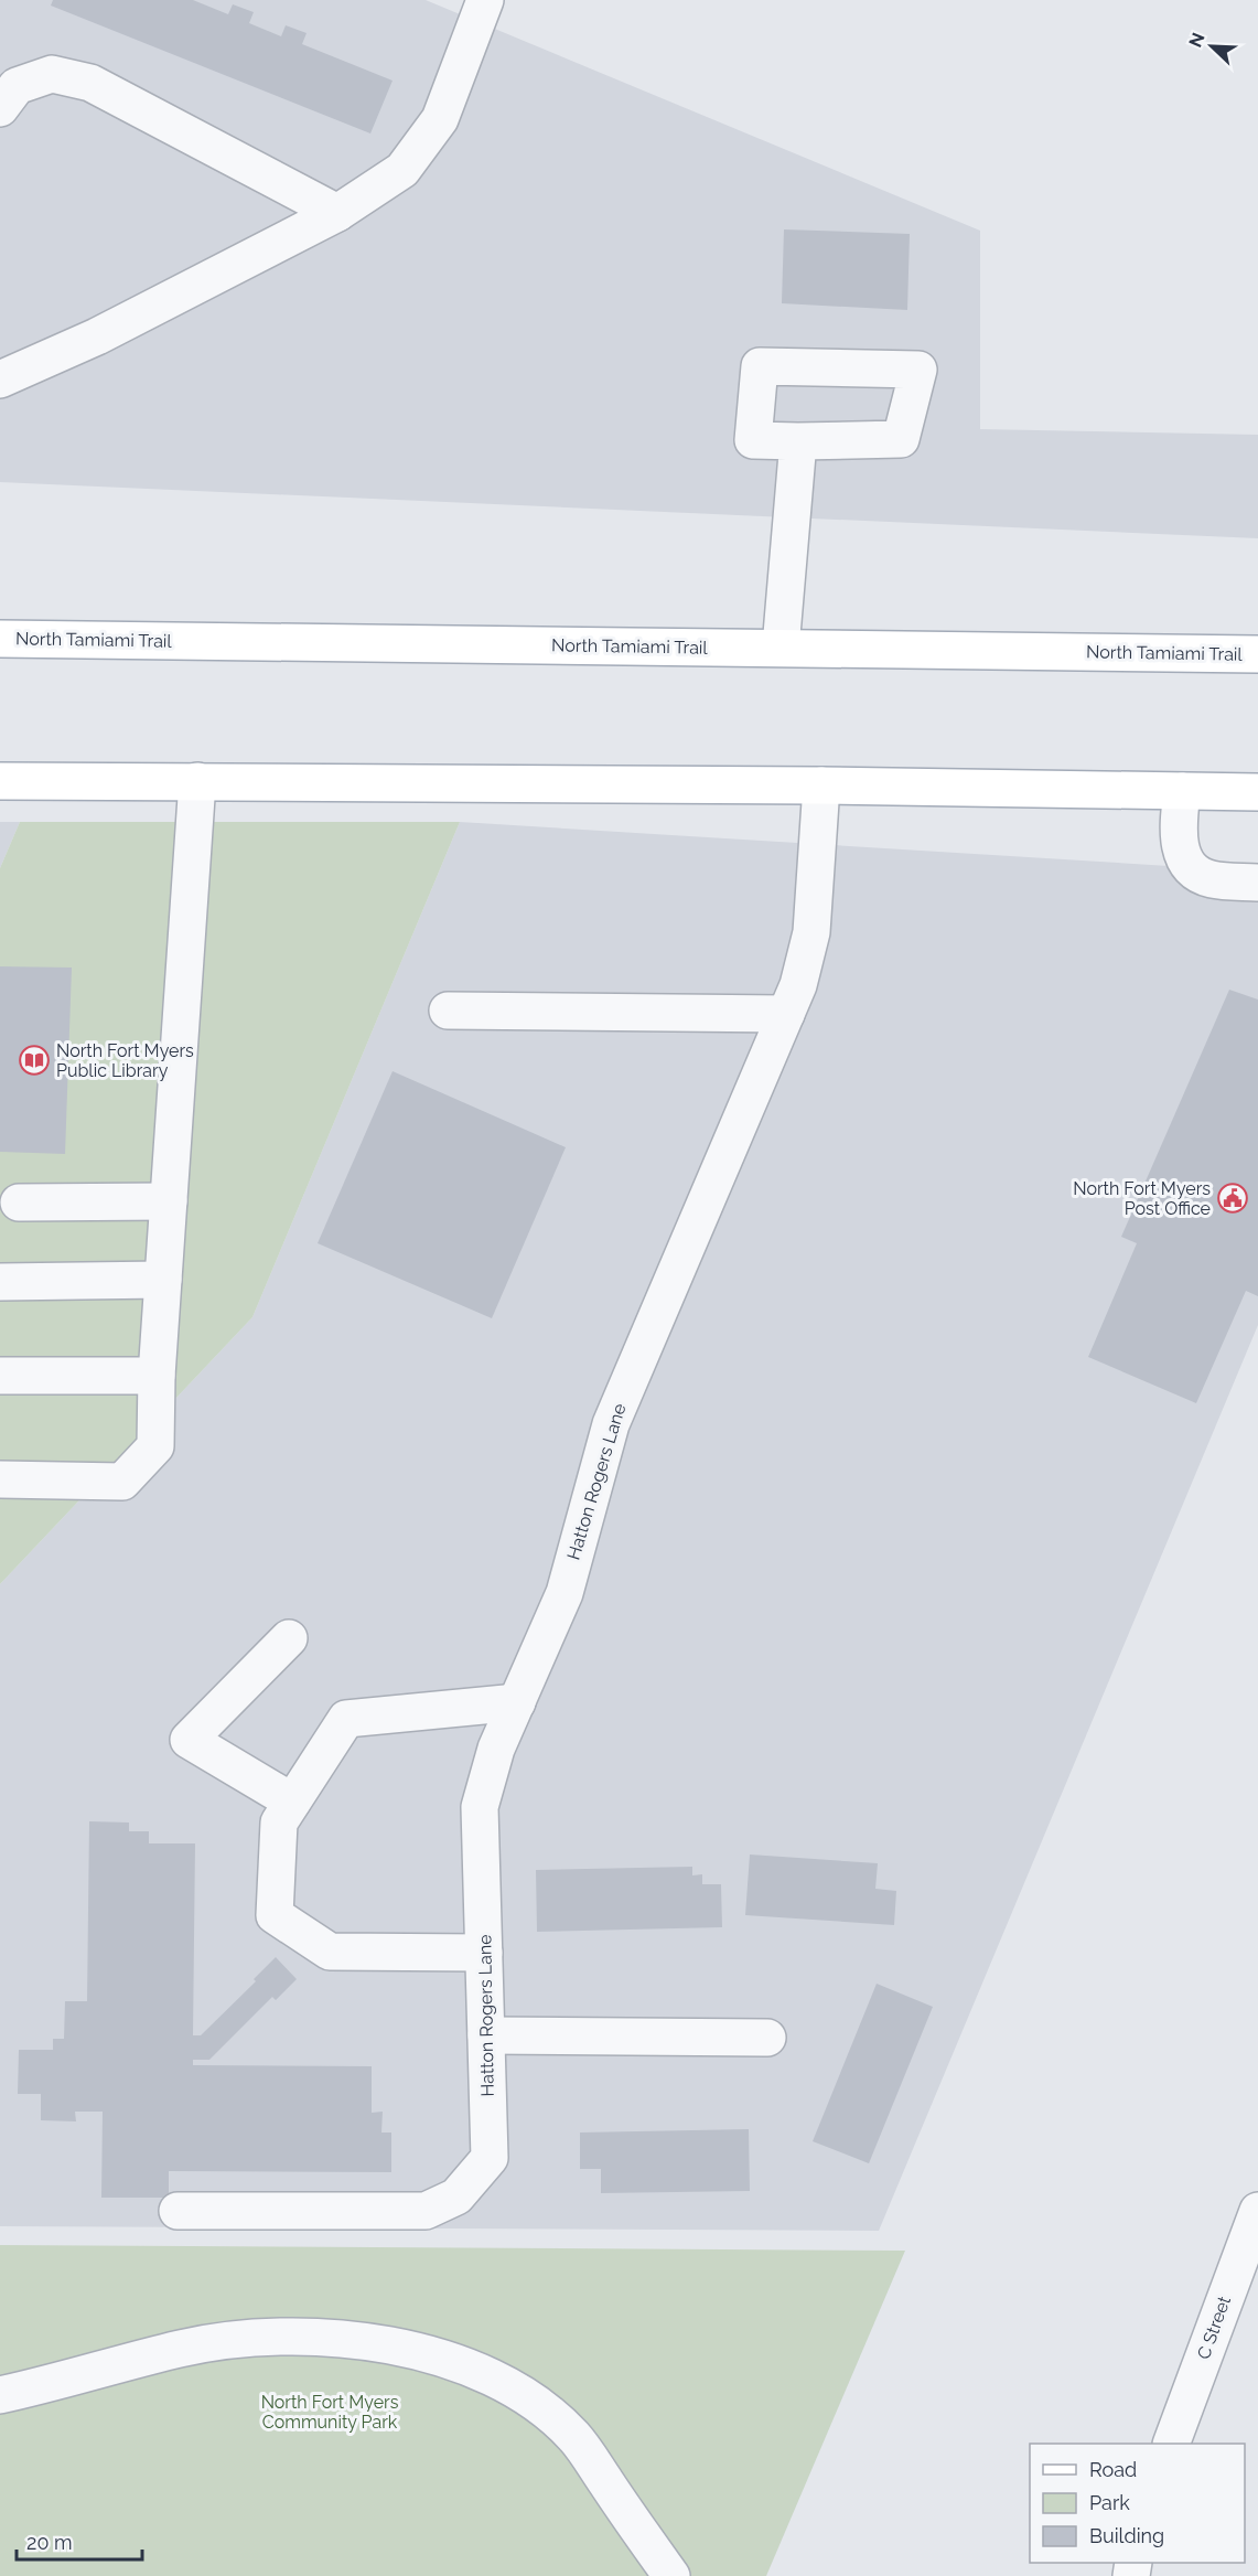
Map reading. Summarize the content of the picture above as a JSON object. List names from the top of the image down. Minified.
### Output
{"streets":{"main road":["North Tamiami Trail"],"street":["Hatton Rogers Lane","C Street"]},"parks":["North Fort Myers Community Park"],"places":{"library":["North Fort Myers Public Library"],"public building":["North Fort Myers Post Office"]},"legend":["Road","Park","Building"],"scale_bar":"20 m","north":"top left"}
